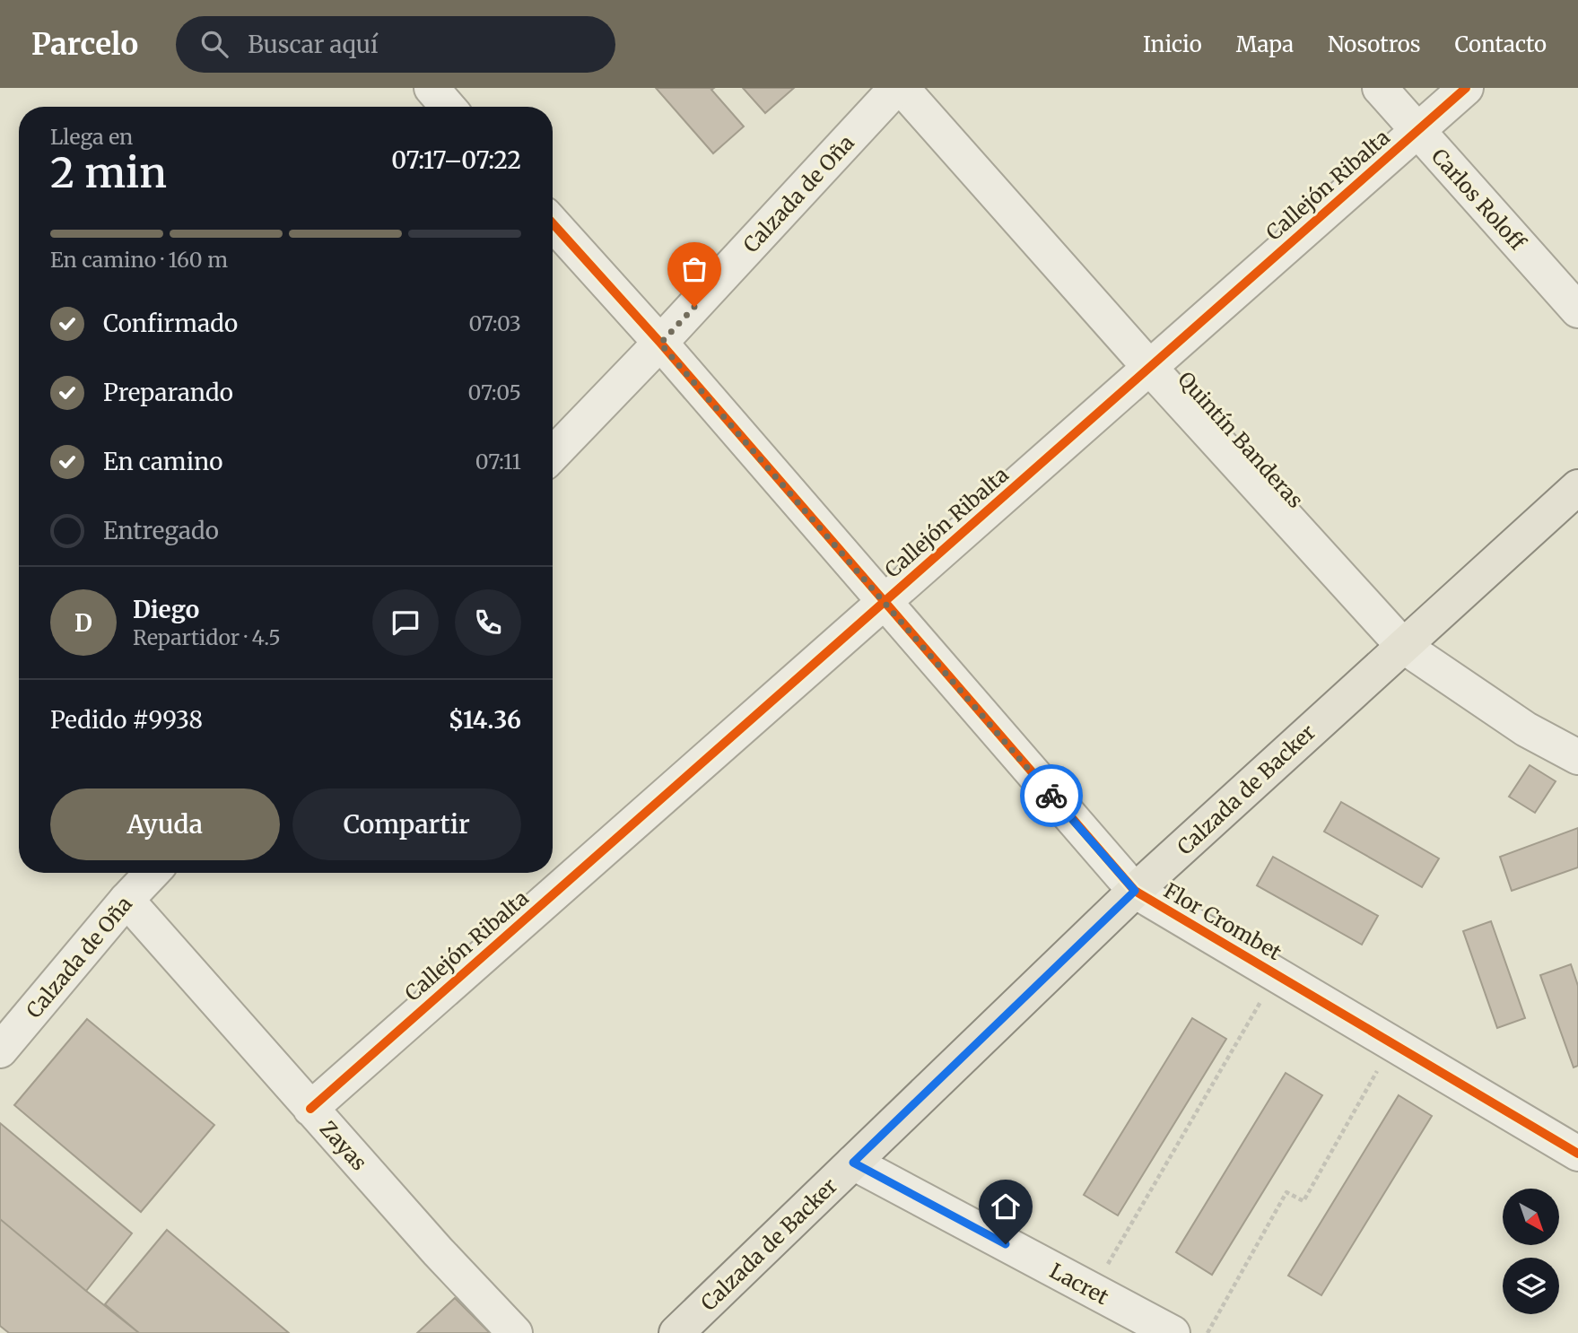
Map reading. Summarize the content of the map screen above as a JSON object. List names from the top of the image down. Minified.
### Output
{"streets":{"main road":["Calzada de Backer"],"street":["Callejón Ribalta","Calzada de Oña","Carlos Roloff","Quintín Banderas","Flor Crombet","Zayas","Lacret"]},"crossings":[["Callejón Ribalta","Carlos Roloff"],["Callejón Ribalta","Quintín Banderas"],["Callejón Ribalta","Flor Crombet"],["Callejón Ribalta","Zayas"],["Calzada de Oña","Flor Crombet"],["Calzada de Oña","Zayas"],["Quintín Banderas","Calzada de Backer"],["Calzada de Backer","Flor Crombet"],["Calzada de Backer","Lacret"]],"north":"bottom right","page":{"header":"Parcelo","search":"Buscar aquí","nav":["Inicio","Mapa","Nosotros","Contacto"],"heading":["2 min","Llega en","07:17–07:22"],"panel":["Diego","Repartidor · 4.5","Pedido #9938","$14.36"],"bar":"En camino · 160 m","list":[["Confirmado","07:03"],["Preparando","07:05"],["En camino","07:11"],"Entregado"],"round":"D","buttons":["Ayuda","Compartir"]}}
